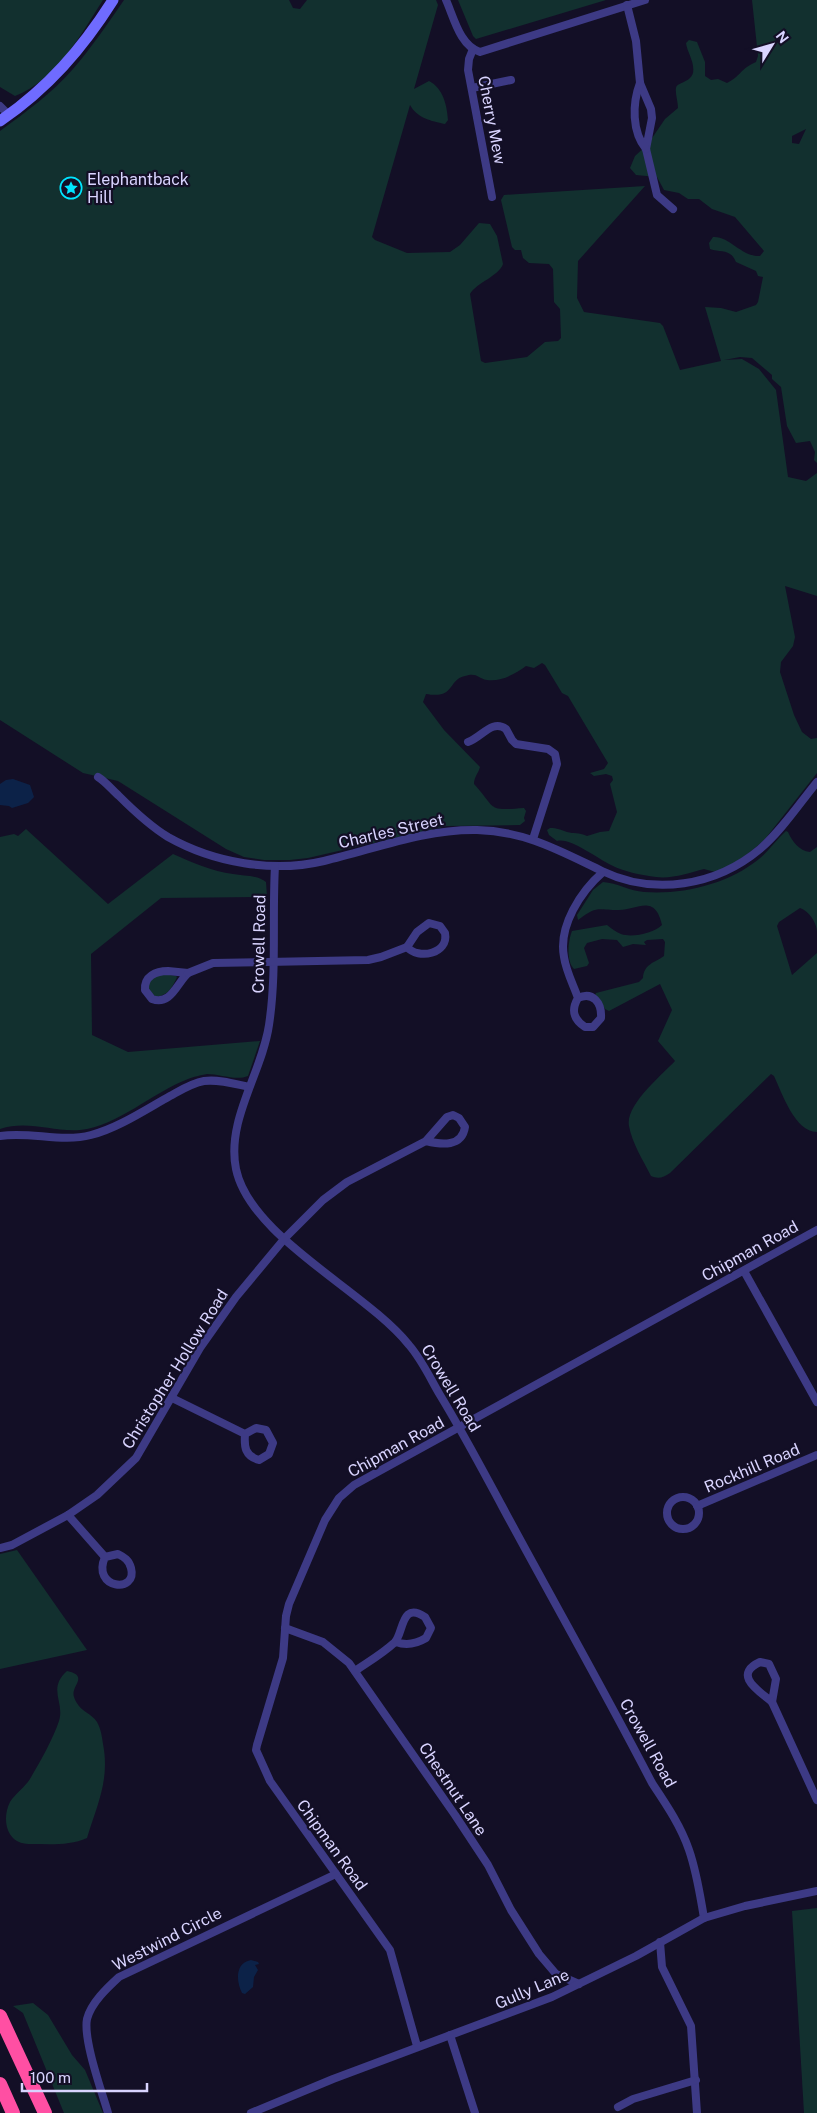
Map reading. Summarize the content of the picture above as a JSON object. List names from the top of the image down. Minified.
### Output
{"streets":{"street":["Cherry Mew","Charles Street","Crowell Road","Chipman Road","Christopher Hollow Road","Rockhill Road","Chestnut Lane","Westwind Circle","Gully Lane"]},"crossings":[["Charles Street","Crowell Road"],["Crowell Road","Chipman Road"],["Crowell Road","Christopher Hollow Road"],["Crowell Road","Gully Lane"],["Chipman Road","Chestnut Lane"],["Chipman Road","Westwind Circle"],["Chipman Road","Gully Lane"],["Chestnut Lane","Gully Lane"]],"places":{"place":["Elephantback Hill"]},"scale_bar":"100 m","north":"top right"}
